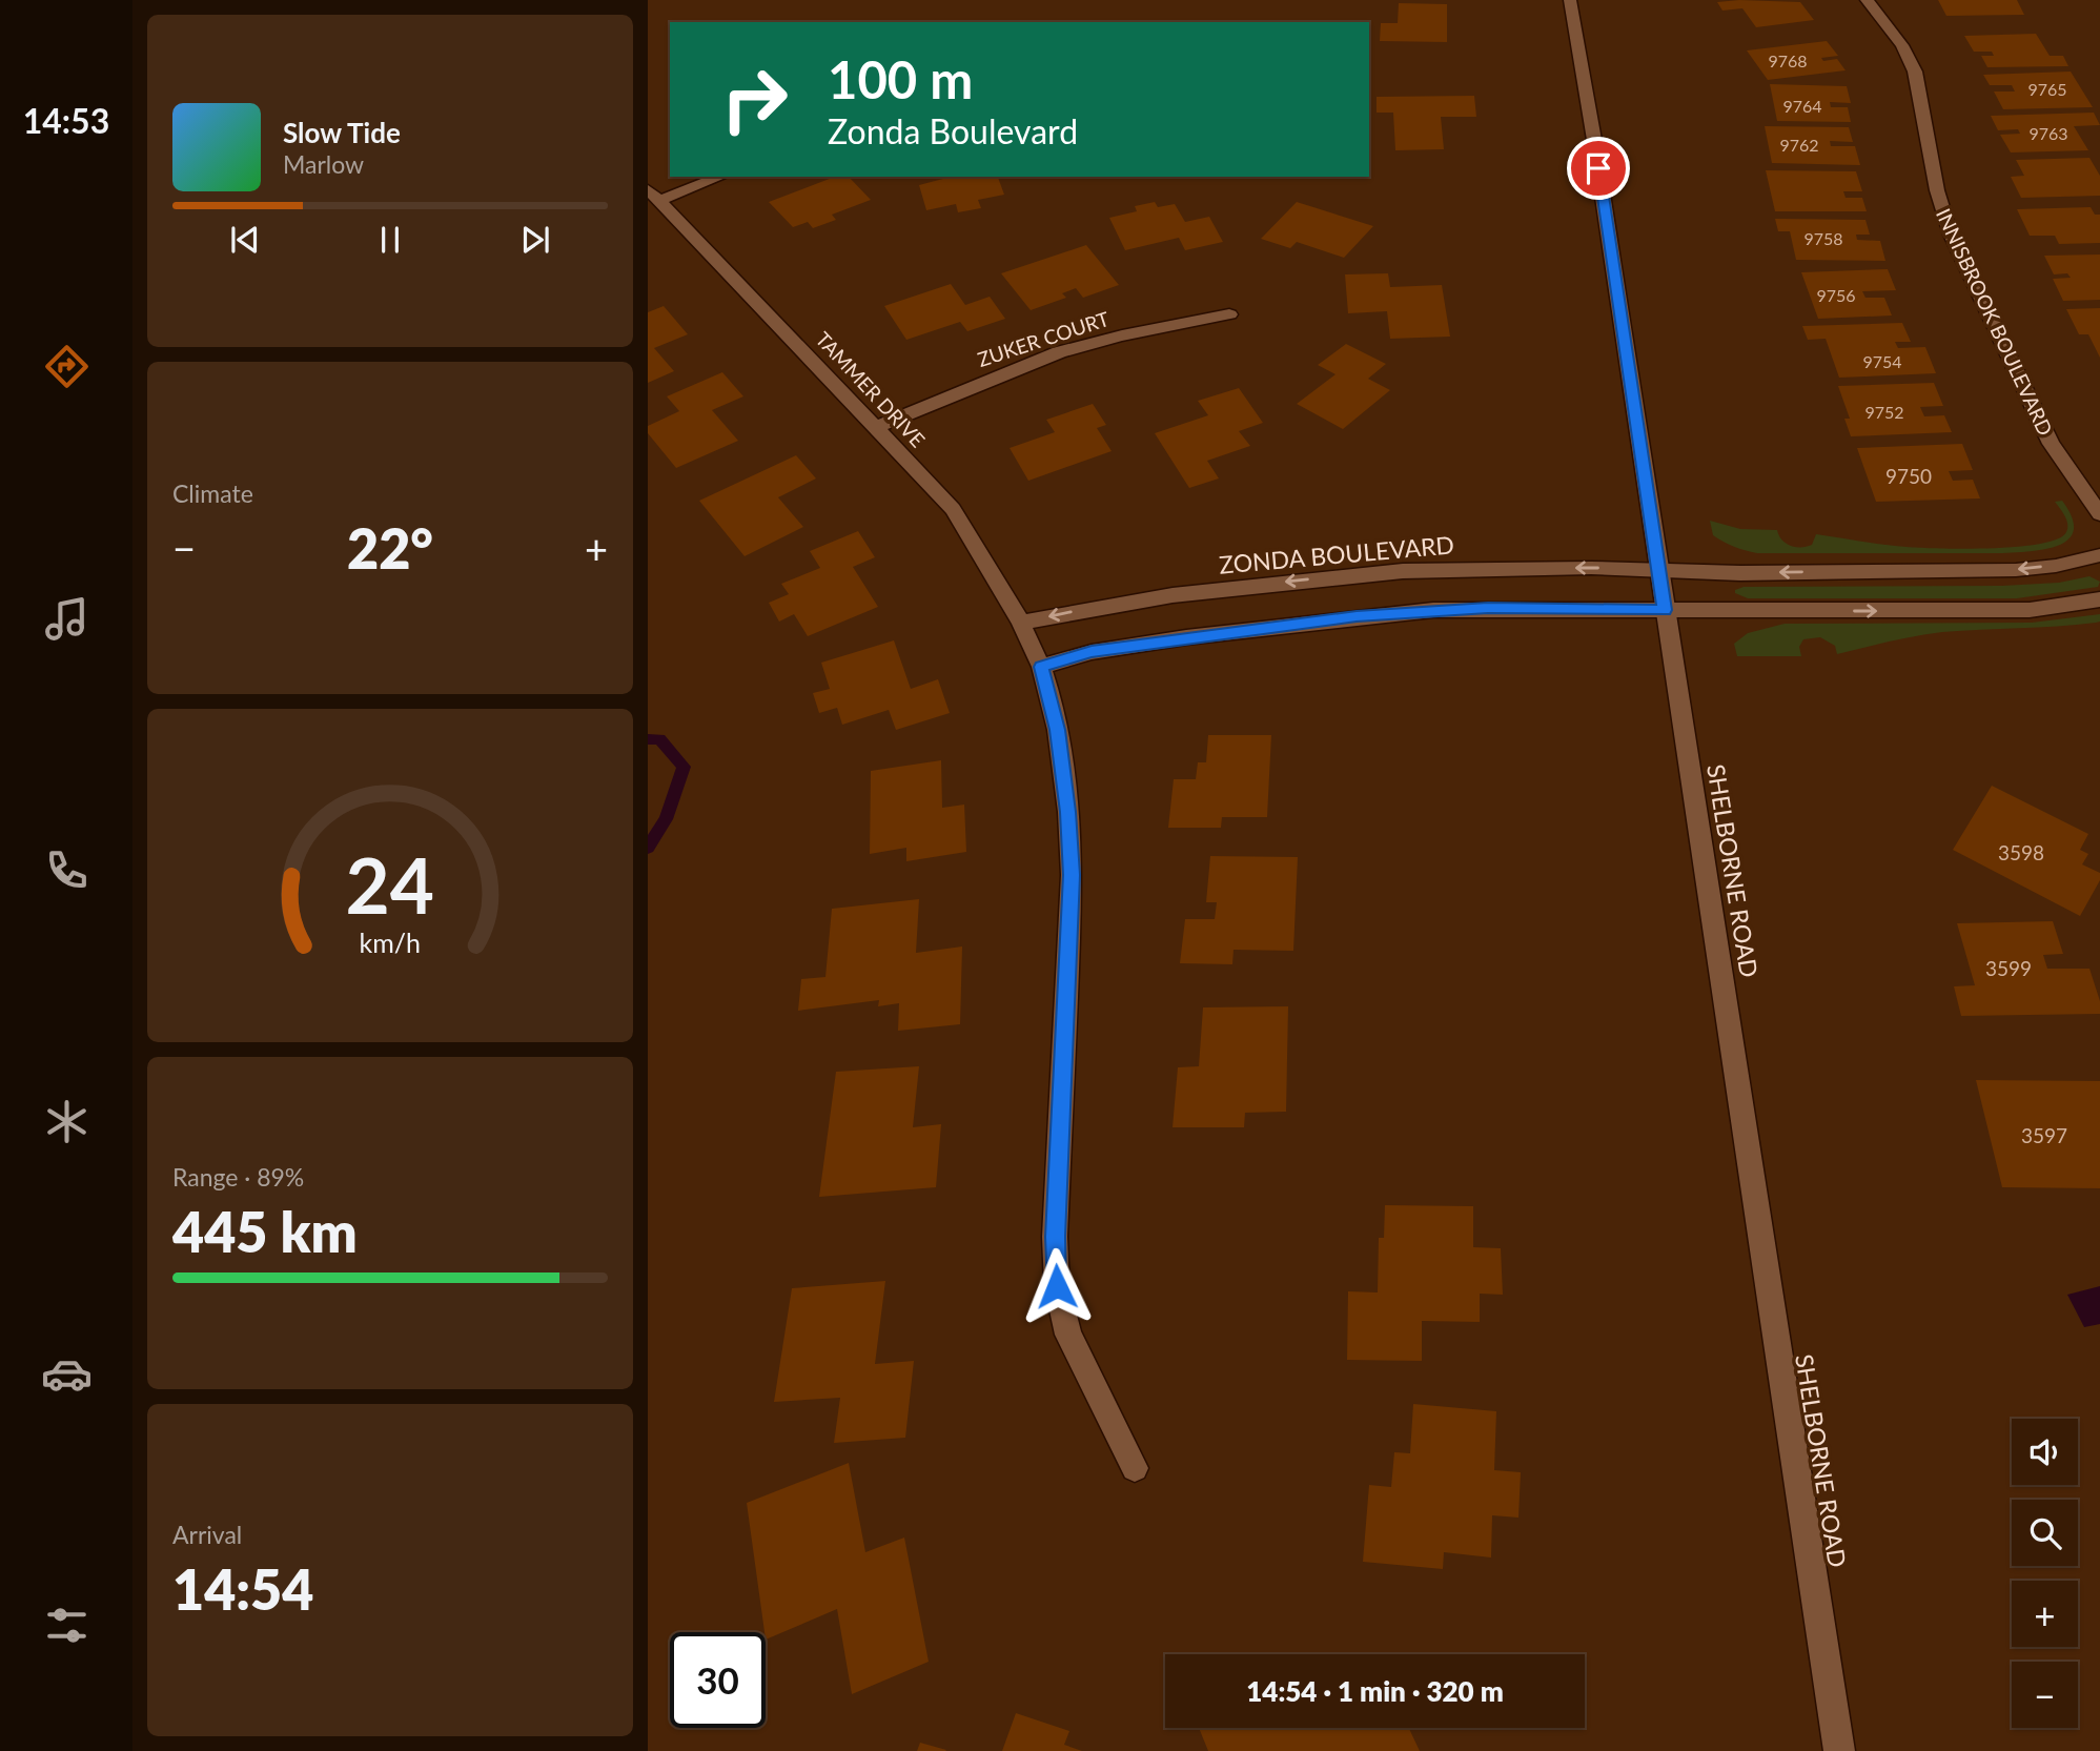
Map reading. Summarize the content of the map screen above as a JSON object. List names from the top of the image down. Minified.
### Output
{"streets":{"street":["INNISBROOK BOULEVARD","ZUKER COURT","TAMMER DRIVE","ZONDA BOULEVARD","SHELBORNE ROAD"]},"crossings":[["ZUKER COURT","TAMMER DRIVE"],["TAMMER DRIVE","ZONDA BOULEVARD"],["ZONDA BOULEVARD","SHELBORNE ROAD"]],"house_numbers":["9768","9765","9764","9763","9762","9758","9756","9754","9752","9750","3598","3599","3597"],"page":{"tabs":"14:53","turn":["100 m","Zonda Boulevard"],"song":["Slow Tide","Marlow"],"tile":["Climate",["Range · 89%","445 km"],["Arrival","14:54"]],"heat":["−","22°","+"],"map_buttons":["+","−"],"limit":"30","trip":"14:54 · 1 min · 320 m","gauge":["24","km/h"]}}
